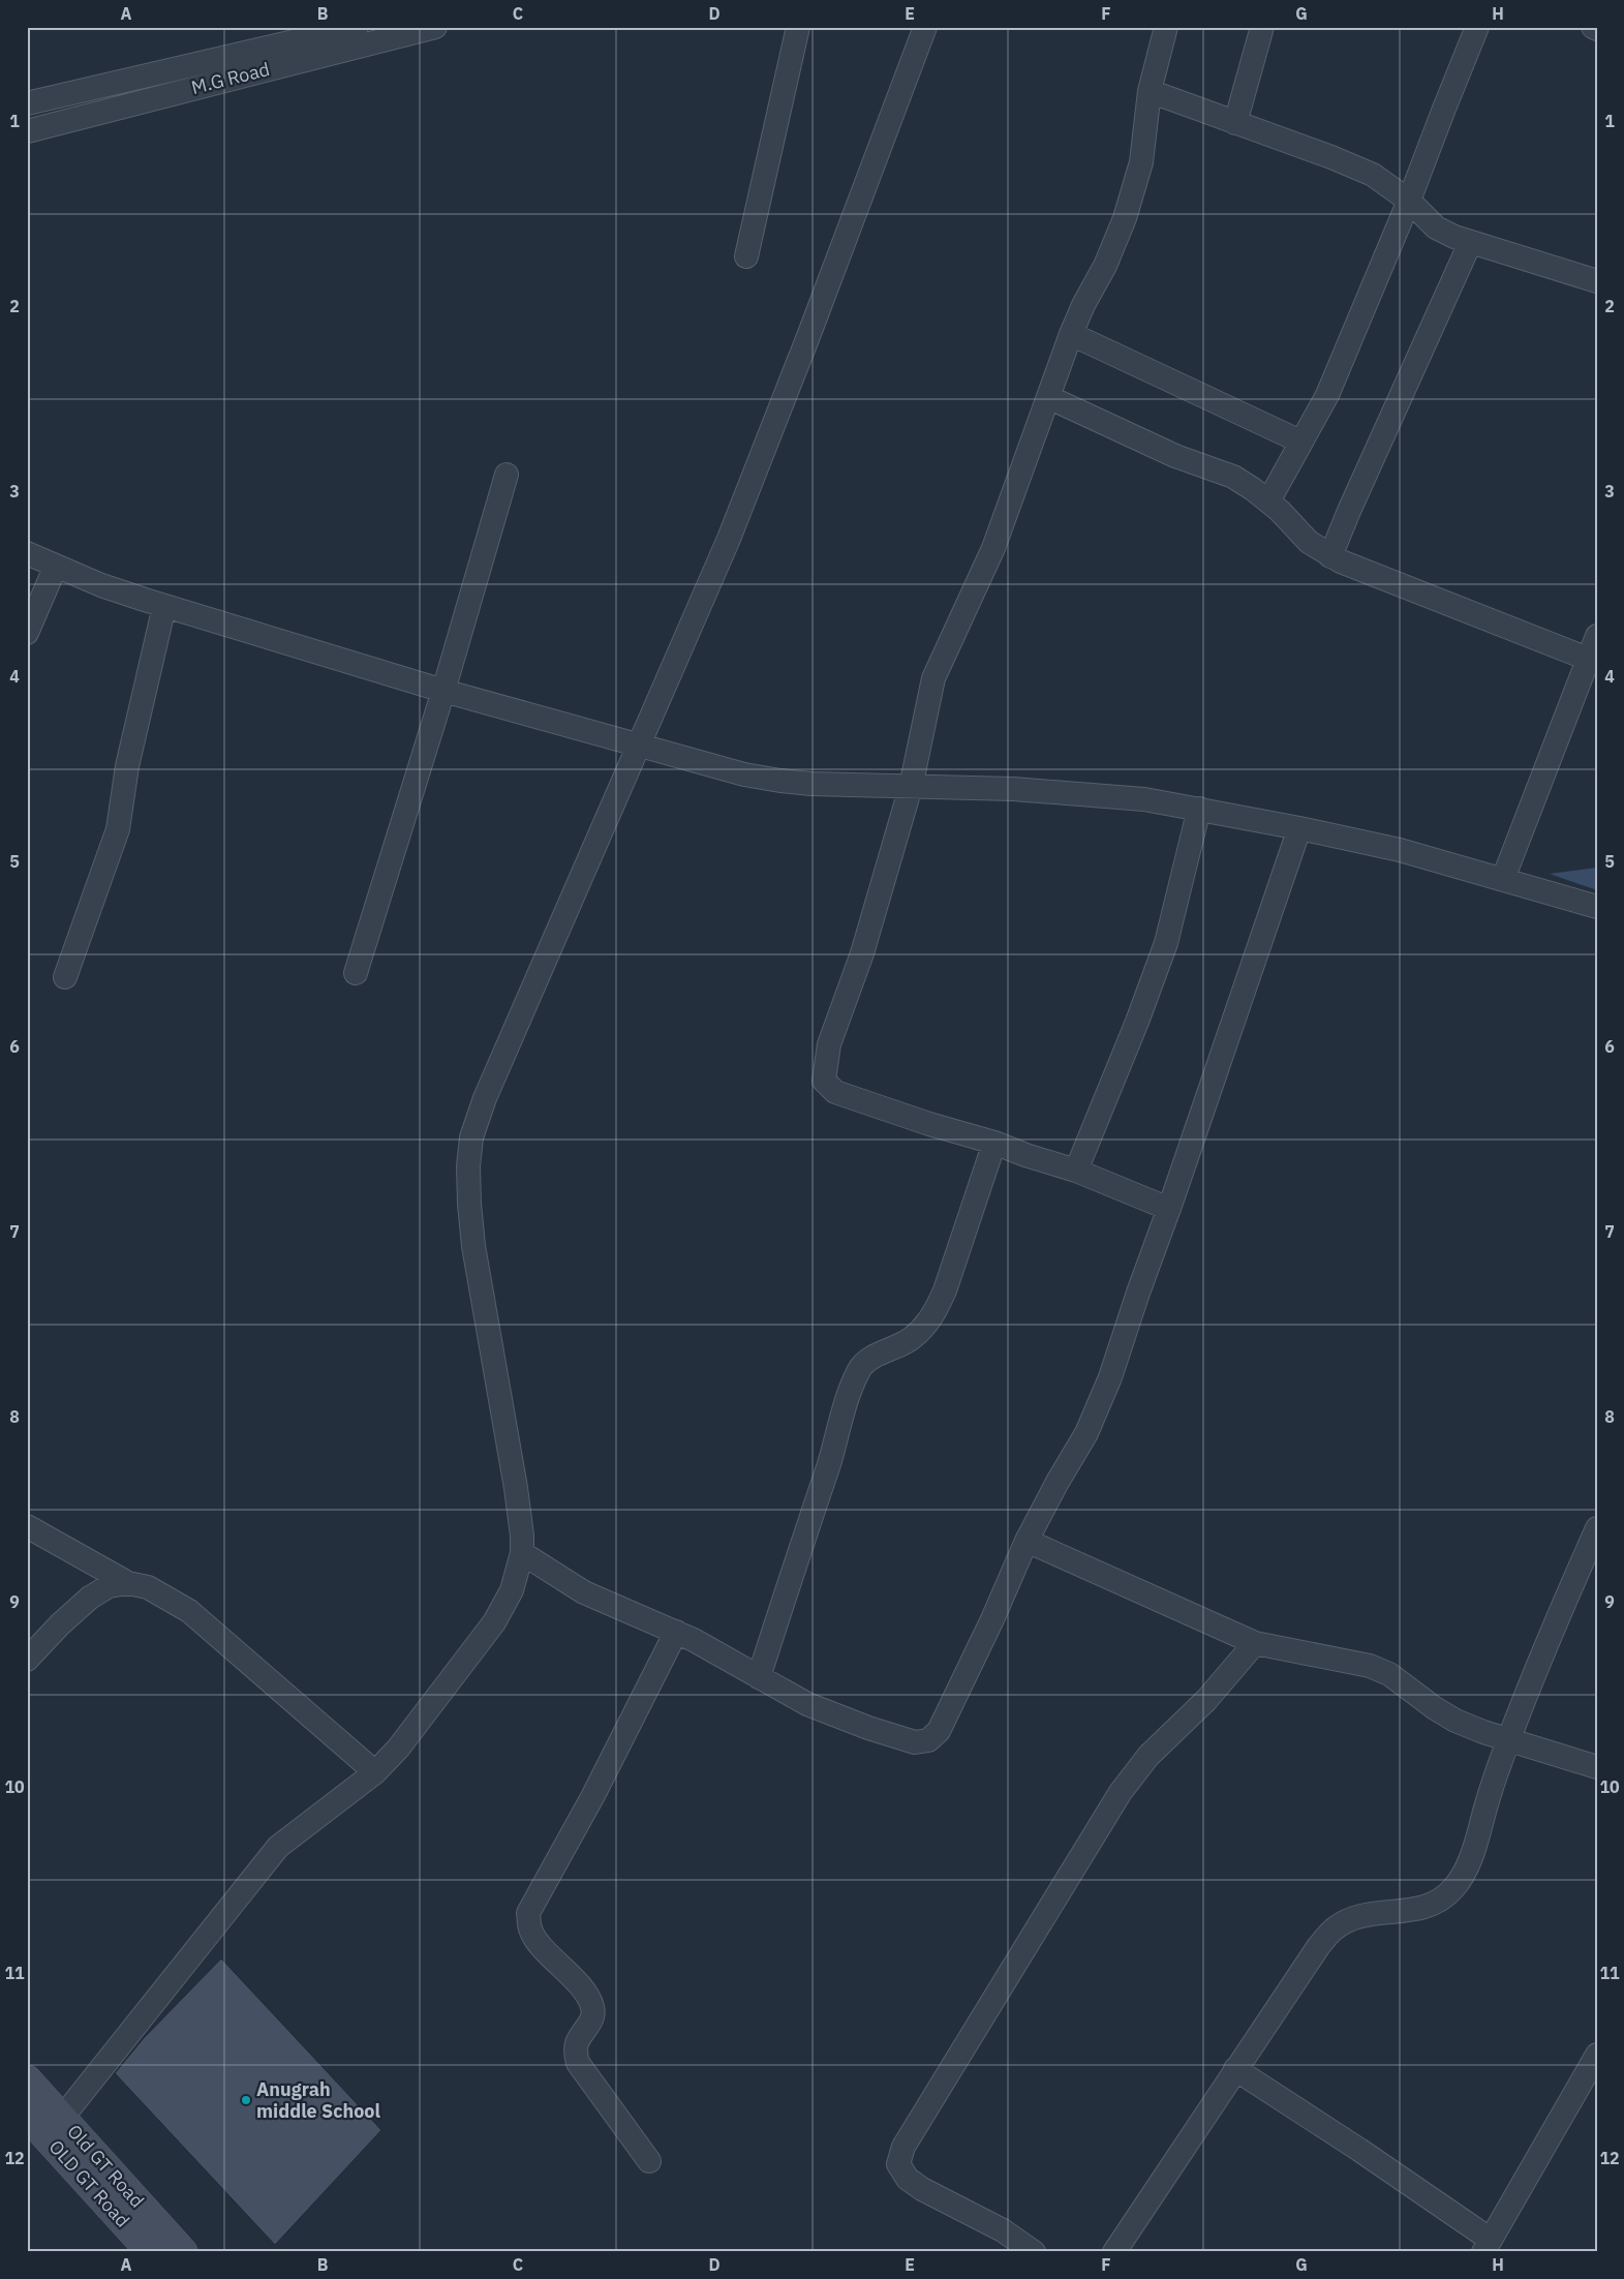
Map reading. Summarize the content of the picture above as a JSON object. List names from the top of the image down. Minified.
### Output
{"streets":{"main road":["Old GT Road","OLD GT Road"],"street":["M.G Road"]},"places":["Anugrah middle School"],"grid":{"columns":["A","B","C","D","E","F","G","H"],"rows":["1","2","3","4","5","6","7","8","9","10","11","12"]}}
